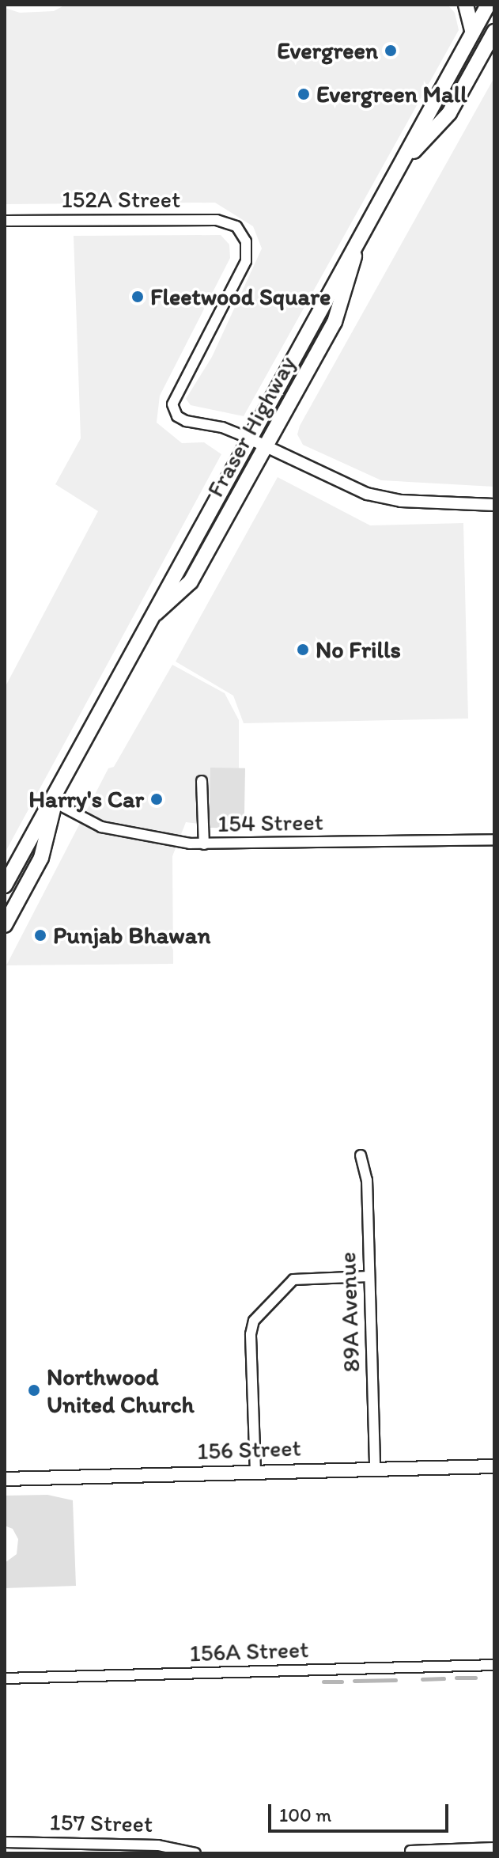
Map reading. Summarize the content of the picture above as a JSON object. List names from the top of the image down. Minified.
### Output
{"streets":{"main road":["Fraser Highway","156 Street"],"street":["152A Street","154 Street","89A Avenue","156A Street","157 Street"]},"crossings":[["152A Street","Fraser Highway"],["Fraser Highway","154 Street"],["89A Avenue","156 Street"]],"places":["Evergreen","Evergreen Mall","Fleetwood Square","No Frills","Harry's Car","Punjab Bhawan","Northwood United Church"],"scale_bar":"100 m"}
